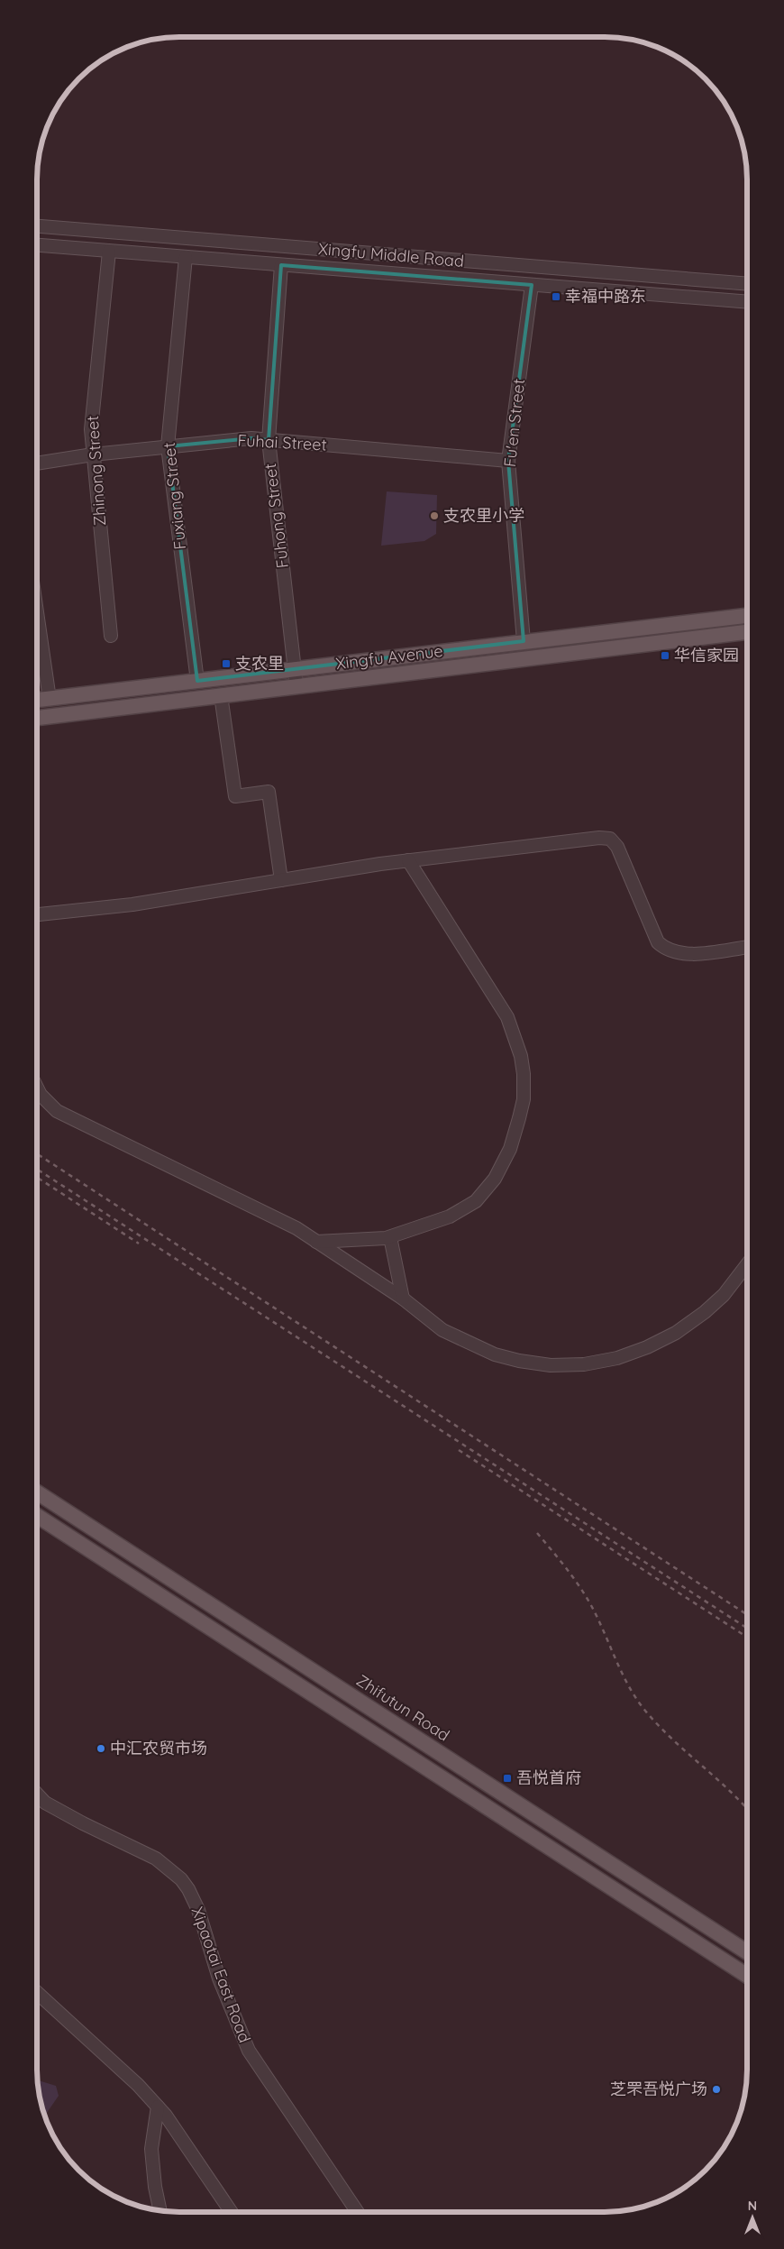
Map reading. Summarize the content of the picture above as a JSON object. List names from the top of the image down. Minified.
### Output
{"streets":{"main road":["Xingfu Avenue","Zhifutun Road"],"street":["Xingfu Middle Road","Fu'en Street","Fuhai Street","Zhinong Street","Fuxiang Street","Fuhong Street","Xipaotai East Road"]},"crossings":[["Xingfu Middle Road","Fu'en Street"],["Xingfu Middle Road","Zhinong Street"],["Xingfu Middle Road","Fuxiang Street"],["Xingfu Middle Road","Fuhong Street"],["Fu'en Street","Fuhai Street"],["Fu'en Street","Xingfu Avenue"],["Fuhai Street","Zhinong Street"],["Fuhai Street","Fuxiang Street"],["Fuhai Street","Fuhong Street"],["Fuxiang Street","Xingfu Avenue"],["Fuhong Street","Xingfu Avenue"]],"places":{"transit":["幸福中路东","华信家园","支农里","吾悦首府"],"other":["支农里小学","中汇农贸市场","芝罘吾悦广场"]},"north":"top"}
